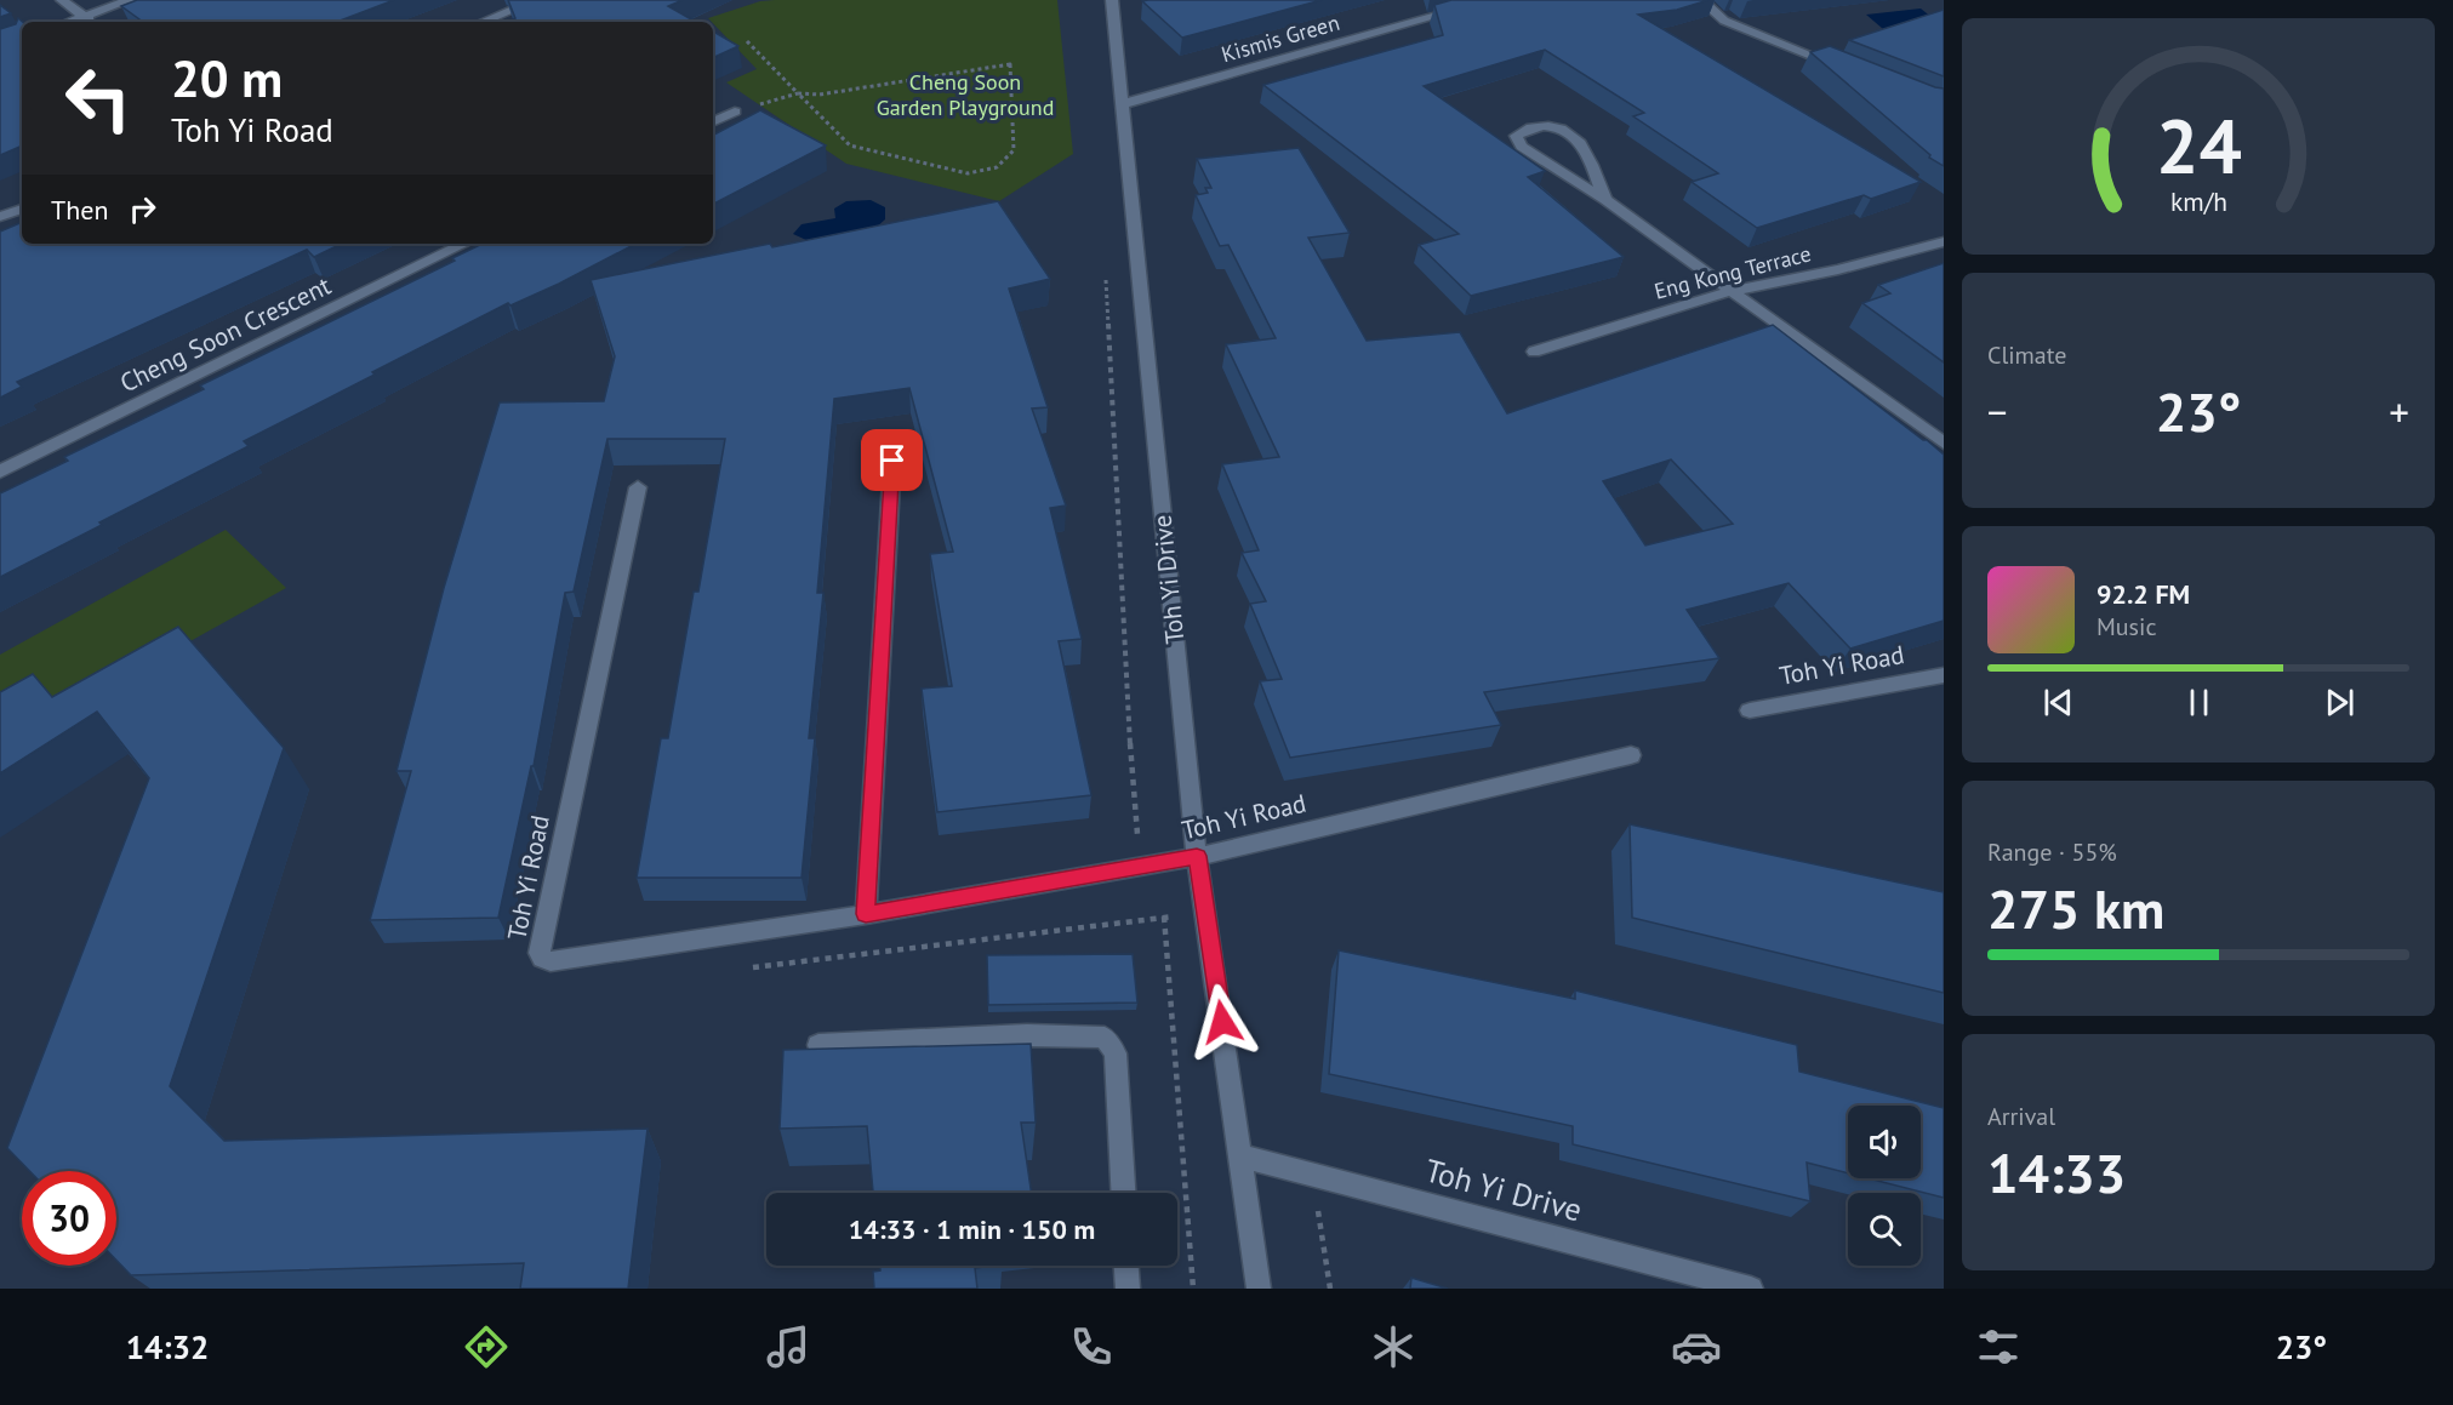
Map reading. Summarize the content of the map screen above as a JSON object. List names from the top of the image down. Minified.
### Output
{"streets":{"street":["Kismis Green","Eng Kong Terrace","Cheng Soon Crescent","Toh Yi Drive","Toh Yi Road"]},"crossings":[["Kismis Green","Toh Yi Drive"],["Toh Yi Drive","Toh Yi Road"]],"parks":["Cheng Soon Garden Playground"],"page":{"turn":["20 m","Toh Yi Road"],"then":"Then","tile":["Climate",["Range · 55%","275 km"],["Arrival","14:33"]],"heat":["−","23°","+"],"song":["92.2 FM","Music"],"limit":"30","trip":"14:33 · 1 min · 150 m","tabs":["14:32","23°"],"gauge":["24","km/h"]}}
